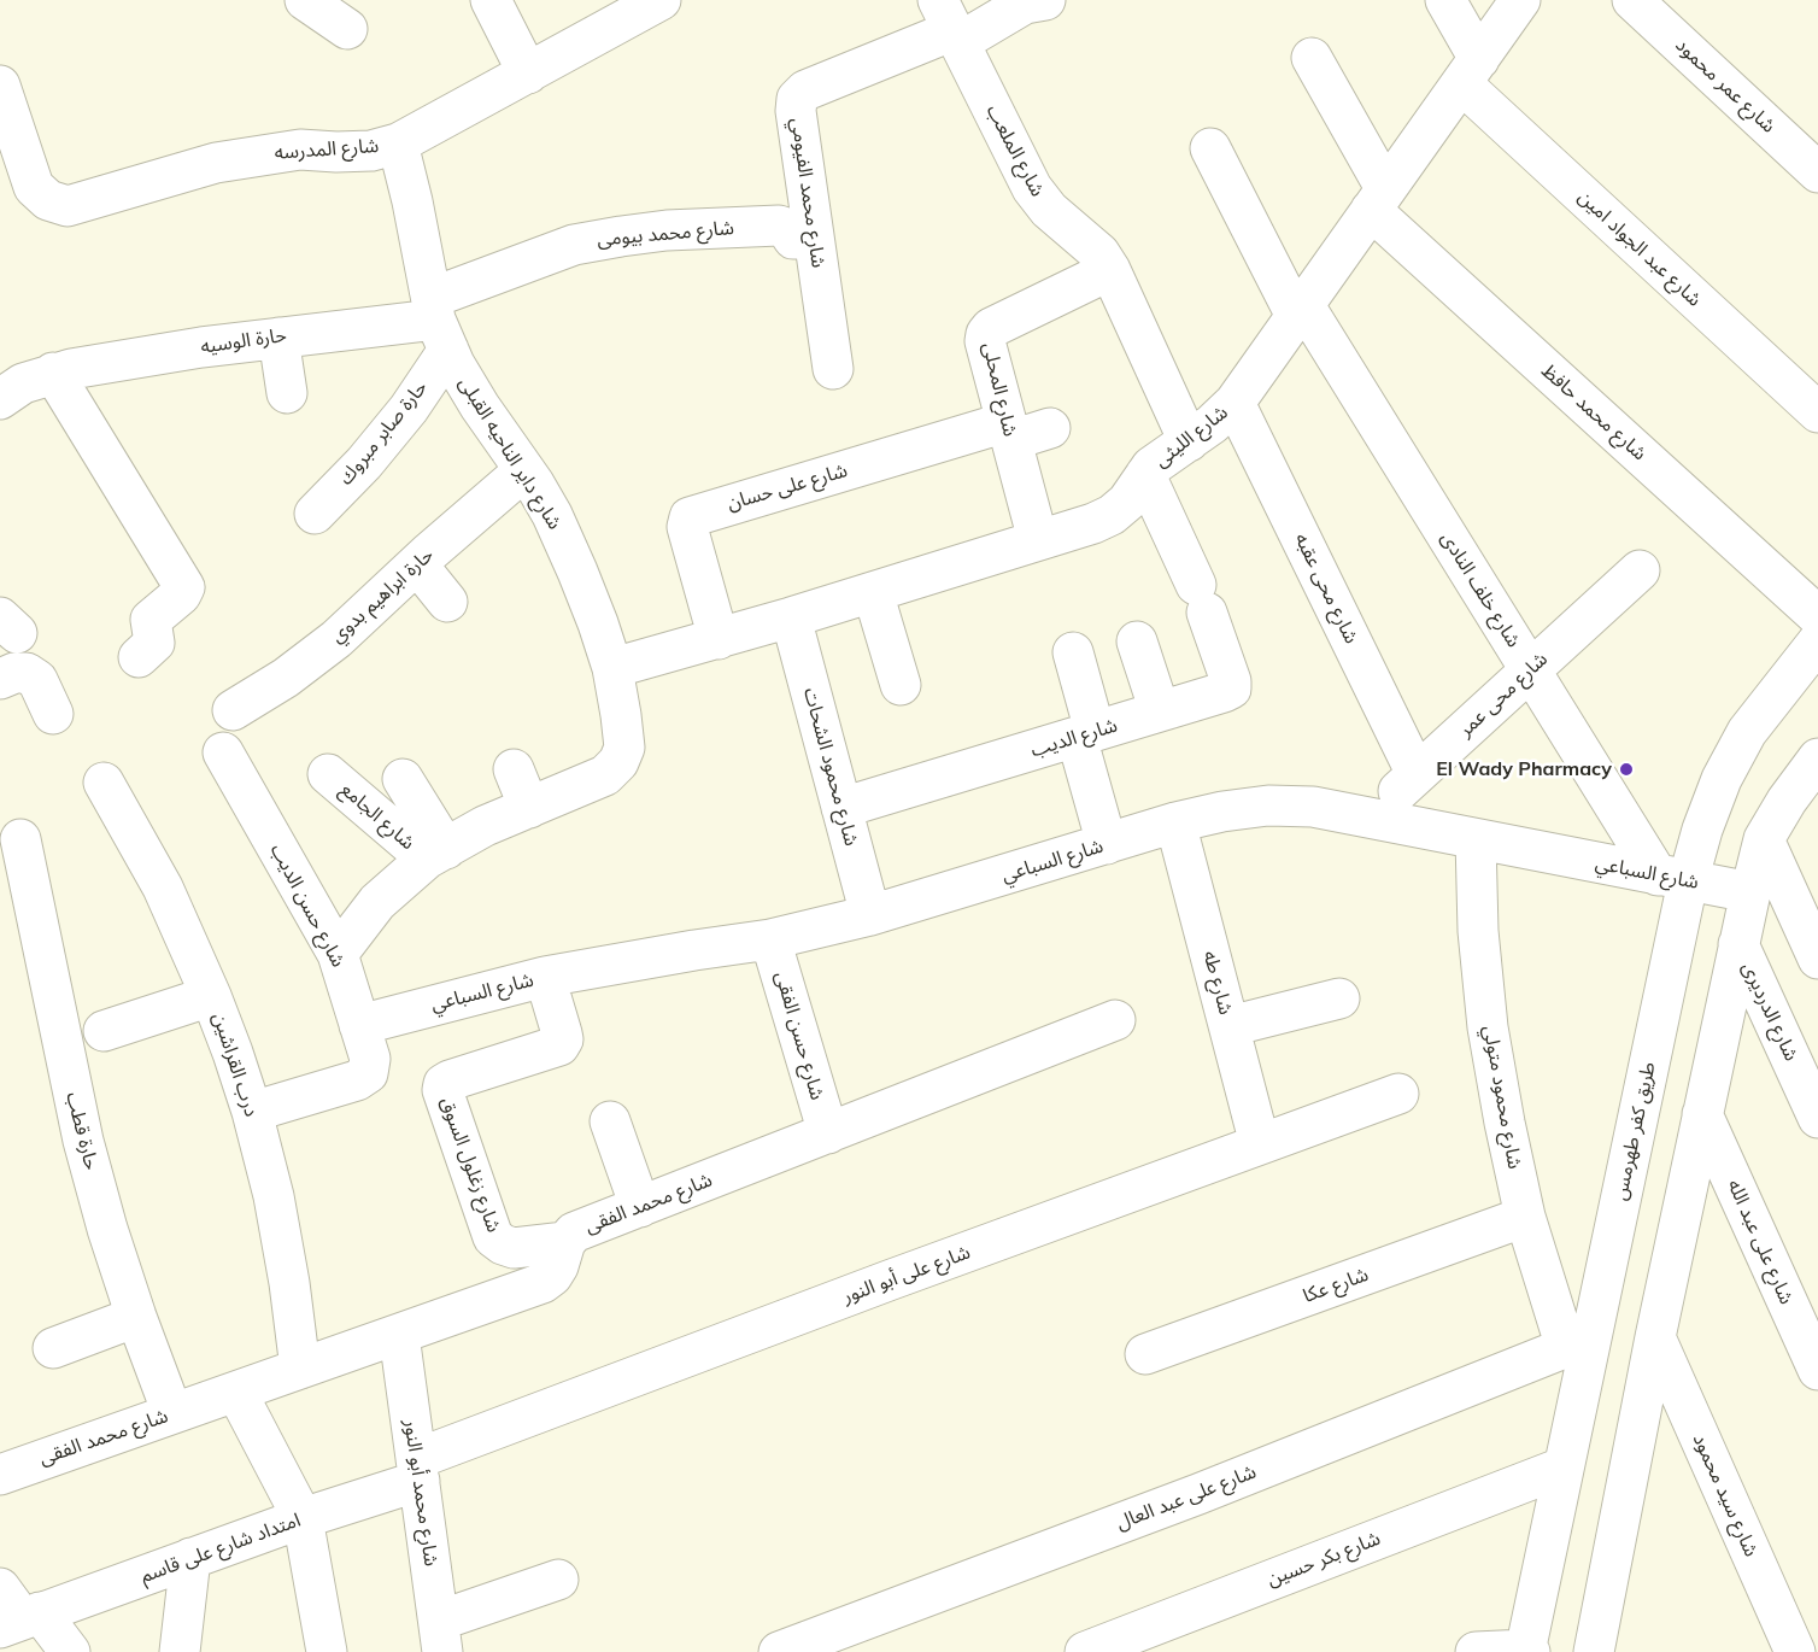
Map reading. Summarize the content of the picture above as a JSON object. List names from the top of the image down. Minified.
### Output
{"streets":{"street":["شارع عمر محمود","شارع المدرسه","شارع الملعب","شارع محمد الفيومي","شارع محمد بيومى","شارع عبد الجواد امين","حارة الوسيه","شارع المحلى","شارع محمد حافظ","حارة صابر مبروك","شارع الليثى","شارع داير الناحيه القبلى","شارع على حسان","شارع محى عقبه","شارع خلف النادى","حارة ابراهيم بدوي","شارع محى عمر","شارع الديب","شارع محمود الشحات","شارع الجامع","شارع السباعي","شارع حسن الديب","شارع طه","شارع الدرديرى","شارع حسن الفقى","درب القراشين","شارع محمود متولي","حارة قطب","طريق كفر طهرمس","شارع زغلول السوق","شارع محمد الفقى","شارع على عبد الله","شارع على أبو النور","شارع عكا","شارع محمد أبو النور","شارع سيد محمود","شارع على عبد العال","امتداد شارع على قاسم","شارع بكر حسين"]},"crossings":[["شارع المدرسه","شارع داير الناحيه القبلى"],["شارع الملعب","شارع محمد الفيومي"],["شارع الملعب","شارع المحلى"],["شارع الملعب","شارع الليثى"],["شارع محمد الفيومي","شارع محمد بيومى"],["شارع محمد بيومى","حارة الوسيه"],["شارع محمد بيومى","حارة صابر مبروك"],["شارع محمد بيومى","شارع داير الناحيه القبلى"],["شارع عبد الجواد امين","شارع الليثى"],["حارة الوسيه","حارة صابر مبروك"],["حارة الوسيه","شارع داير الناحيه القبلى"],["شارع المحلى","شارع الليثى"],["شارع المحلى","شارع على حسان"],["شارع محمد حافظ","شارع الليثى"],["حارة صابر مبروك","شارع داير الناحيه القبلى"],["شارع الليثى","شارع داير الناحيه القبلى"],["شارع الليثى","شارع على حسان"],["شارع الليثى","شارع محى عقبه"],["شارع الليثى","شارع خلف النادى"],["شارع الليثى","شارع الديب"],["شارع الليثى","شارع محمود الشحات"],["شارع داير الناحيه القبلى","حارة ابراهيم بدوي"],["شارع داير الناحيه القبلى","شارع الجامع"],["شارع داير الناحيه القبلى","شارع حسن الديب"],["شارع محى عقبه","شارع محى عمر"],["شارع خلف النادى","شارع محى عمر"],["شارع خلف النادى","شارع السباعي"],["شارع خلف النادى","طريق كفر طهرمس"],["شارع محى عمر","شارع السباعي"],["شارع الديب","شارع محمود الشحات"],["شارع محمود الشحات","شارع السباعي"],["شارع السباعي","شارع حسن الديب"],["شارع السباعي","شارع طه"],["شارع السباعي","شارع حسن الفقى"],["شارع السباعي","شارع محمود متولي"],["شارع السباعي","طريق كفر طهرمس"],["شارع السباعي","شارع زغلول السوق"],["شارع حسن الديب","درب القراشين"],["شارع طه","شارع على أبو النور"],["شارع حسن الفقى","شارع محمد الفقى"],["درب القراشين","شارع محمد الفقى"],["شارع محمود متولي","طريق كفر طهرمس"],["شارع محمود متولي","شارع عكا"],["شارع محمود متولي","شارع على عبد العال"],["حارة قطب","شارع محمد الفقى"],["طريق كفر طهرمس","شارع على عبد العال"],["طريق كفر طهرمس","شارع بكر حسين"],["شارع زغلول السوق","شارع محمد الفقى"],["شارع محمد الفقى","شارع محمد أبو النور"],["شارع على أبو النور","شارع محمد أبو النور"],["شارع على أبو النور","امتداد شارع على قاسم"],["شارع محمد أبو النور","امتداد شارع على قاسم"]],"places":["El Wady Pharmacy"]}
